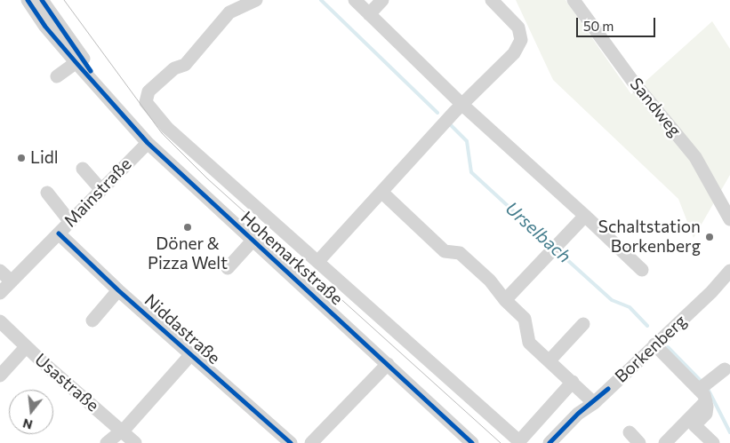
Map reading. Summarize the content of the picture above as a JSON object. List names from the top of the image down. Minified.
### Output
{"streets":{"street":["Sandweg","Mainstraße","Hohemarkstraße","Niddastraße","Borkenberg","Usastraße"]},"crossings":[["Mainstraße","Hohemarkstraße"],["Mainstraße","Niddastraße"]],"water":["Urselbach"],"places":["Lidl","Döner & Pizza Welt","Schaltstation Borkenberg"],"scale_bar":"50 m","north":"bottom"}
